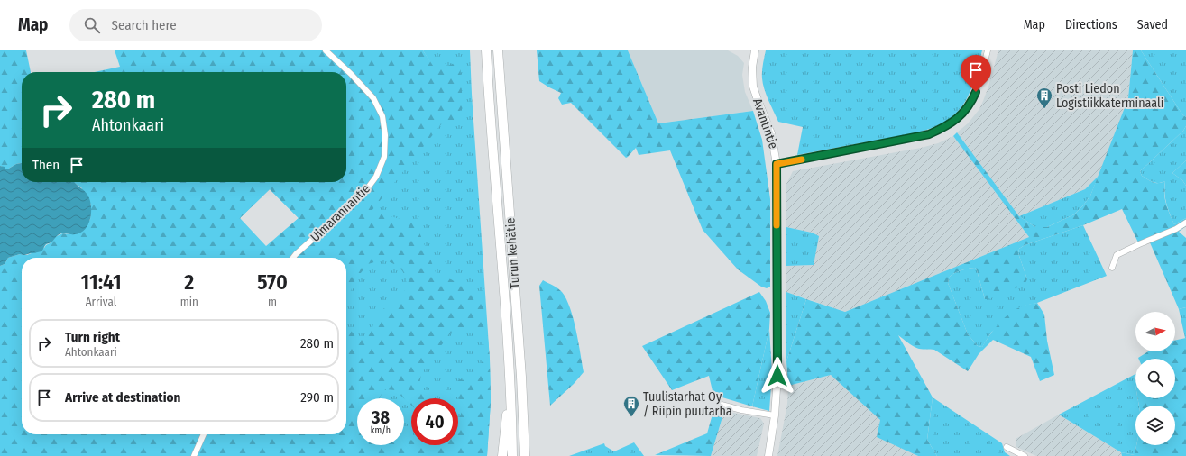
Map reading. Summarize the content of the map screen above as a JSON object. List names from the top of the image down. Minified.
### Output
{"streets":{"highway":["Turun kehätie"],"street":["Avantintie","Uimarannantie"]},"places":{"building":["Posti Liedon Logistiikkaterminaali","Tuulistarhat Oy / Riipin puutarha"]},"north":"right","page":{"header":"Map","search":"Search here","nav":["Map","Directions","Saved"],"turn":["280 m","Ahtonkaari"],"then":"Then","eta":["11:41","Arrival","2","min","570","m"],"list":[{"name":"Turn right","note":"Ahtonkaari","value":"280 m"},{"name":"Arrive at destination","value":"290 m"}],"speed":"38 km/h","limit":"40"}}
